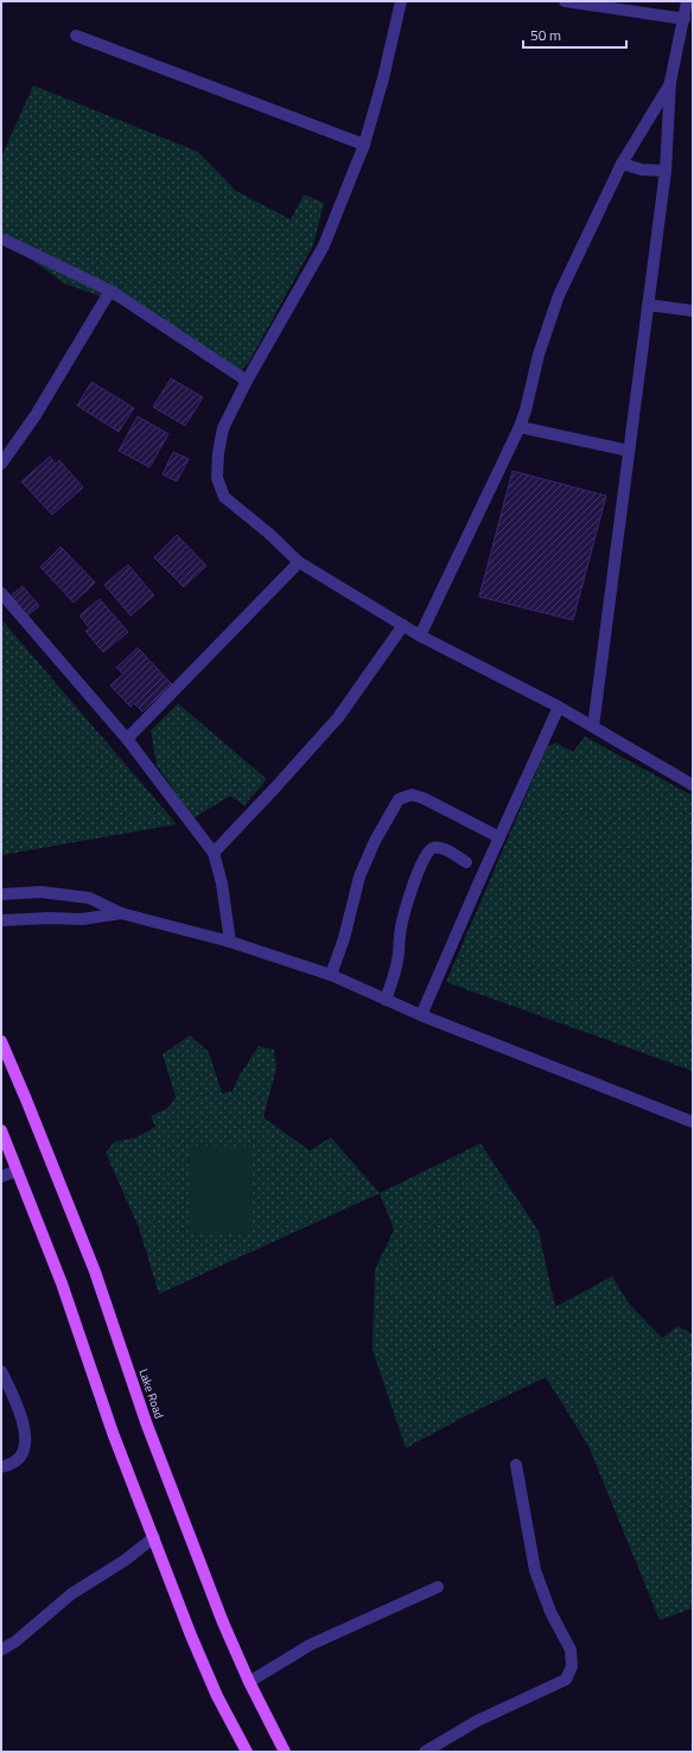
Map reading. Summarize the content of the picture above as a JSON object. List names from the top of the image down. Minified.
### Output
{"streets":{"main road":["Lake Road"]},"scale_bar":"50 m"}
